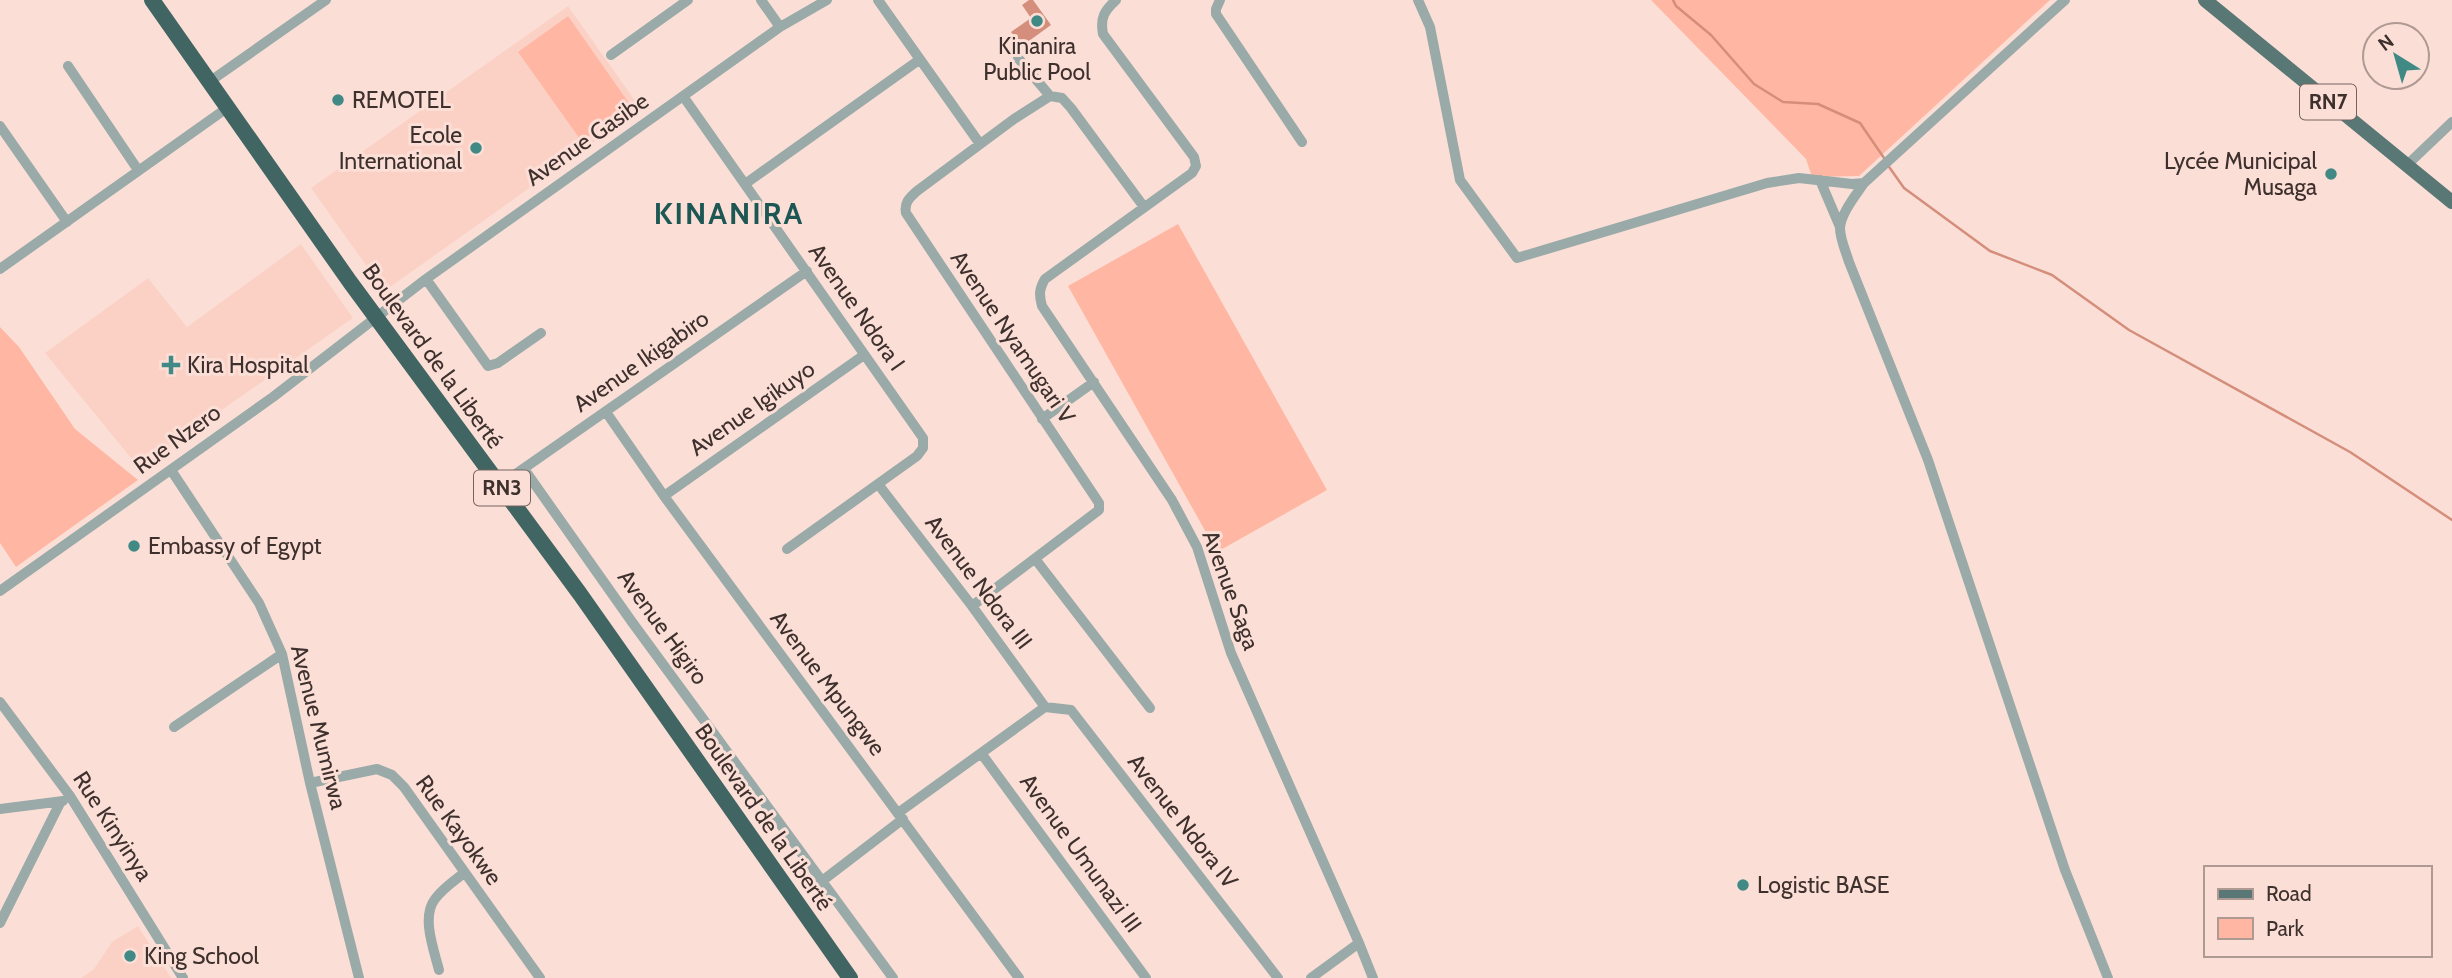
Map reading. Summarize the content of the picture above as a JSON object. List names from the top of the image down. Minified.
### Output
{"streets":{"highway":["Boulevard de la Liberté","RN3"],"main road":["RN7"],"street":["Avenue Gasibe","Avenue Ndora I","Avenue Nyamugari V","Avenue Ikigabiro","Avenue Igikuyo","Rue Nzero","Avenue Ndora III","Avenue Saga","Avenue Higiro","Avenue Mpungwe","Avenue Mumirwa","Avenue Ndora IV","Rue Kinyinya","Rue Kayokwe","Avenue Umunazi III"]},"crossings":[["Avenue Gasibe","Avenue Ndora I"],["Avenue Gasibe","Boulevard de la Liberté"],["Avenue Gasibe","Rue Nzero"],["Avenue Ndora I","Avenue Ikigabiro"],["Avenue Ndora I","Avenue Igikuyo"],["Avenue Ndora I","Avenue Ndora III"],["Avenue Nyamugari V","Avenue Ndora III"],["Boulevard de la Liberté","Avenue Ikigabiro"],["Boulevard de la Liberté","Rue Nzero"],["Avenue Ikigabiro","Avenue Higiro"],["Avenue Ikigabiro","Avenue Mpungwe"],["Avenue Igikuyo","Avenue Mpungwe"],["Rue Nzero","Avenue Mumirwa"],["Avenue Ndora III","Avenue Ndora IV"],["Avenue Mumirwa","Rue Kayokwe"]],"districts":["KINANIRA"],"places":{"other":["Kinanira Public Pool","REMOTEL","Ecole International","Lycée Municipal Musaga","Embassy of Egypt","Logistic BASE","King School"],"health":["Kira Hospital"]},"legend":["Road","Park"],"north":"top left"}
